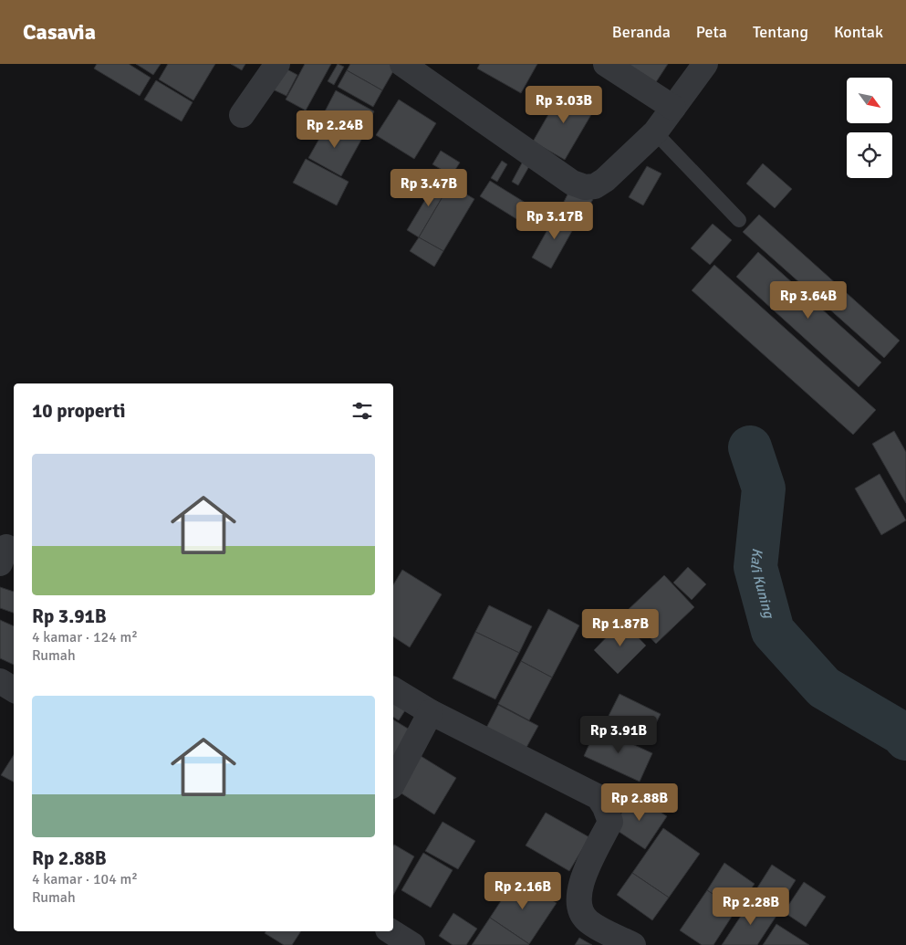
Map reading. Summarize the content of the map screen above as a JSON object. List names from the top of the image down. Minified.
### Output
{"water":["Kali Kuning"],"north":"bottom right","page":{"header":"Casavia","nav":["Beranda","Peta","Tentang","Kontak"],"price":["Rp 3.03B","Rp 2.24B","Rp 3.47B","Rp 3.17B","Rp 3.64B","Rp 1.87B","Rp 3.91B","Rp 2.88B","Rp 2.16B","Rp 2.28B"],"heading":"10 properti","list":[{"name":"Rp 3.91B","note":"4 kamar · 124 m² · Rumah"},{"name":"Rp 2.88B","note":"4 kamar · 104 m² · Rumah"}]}}
